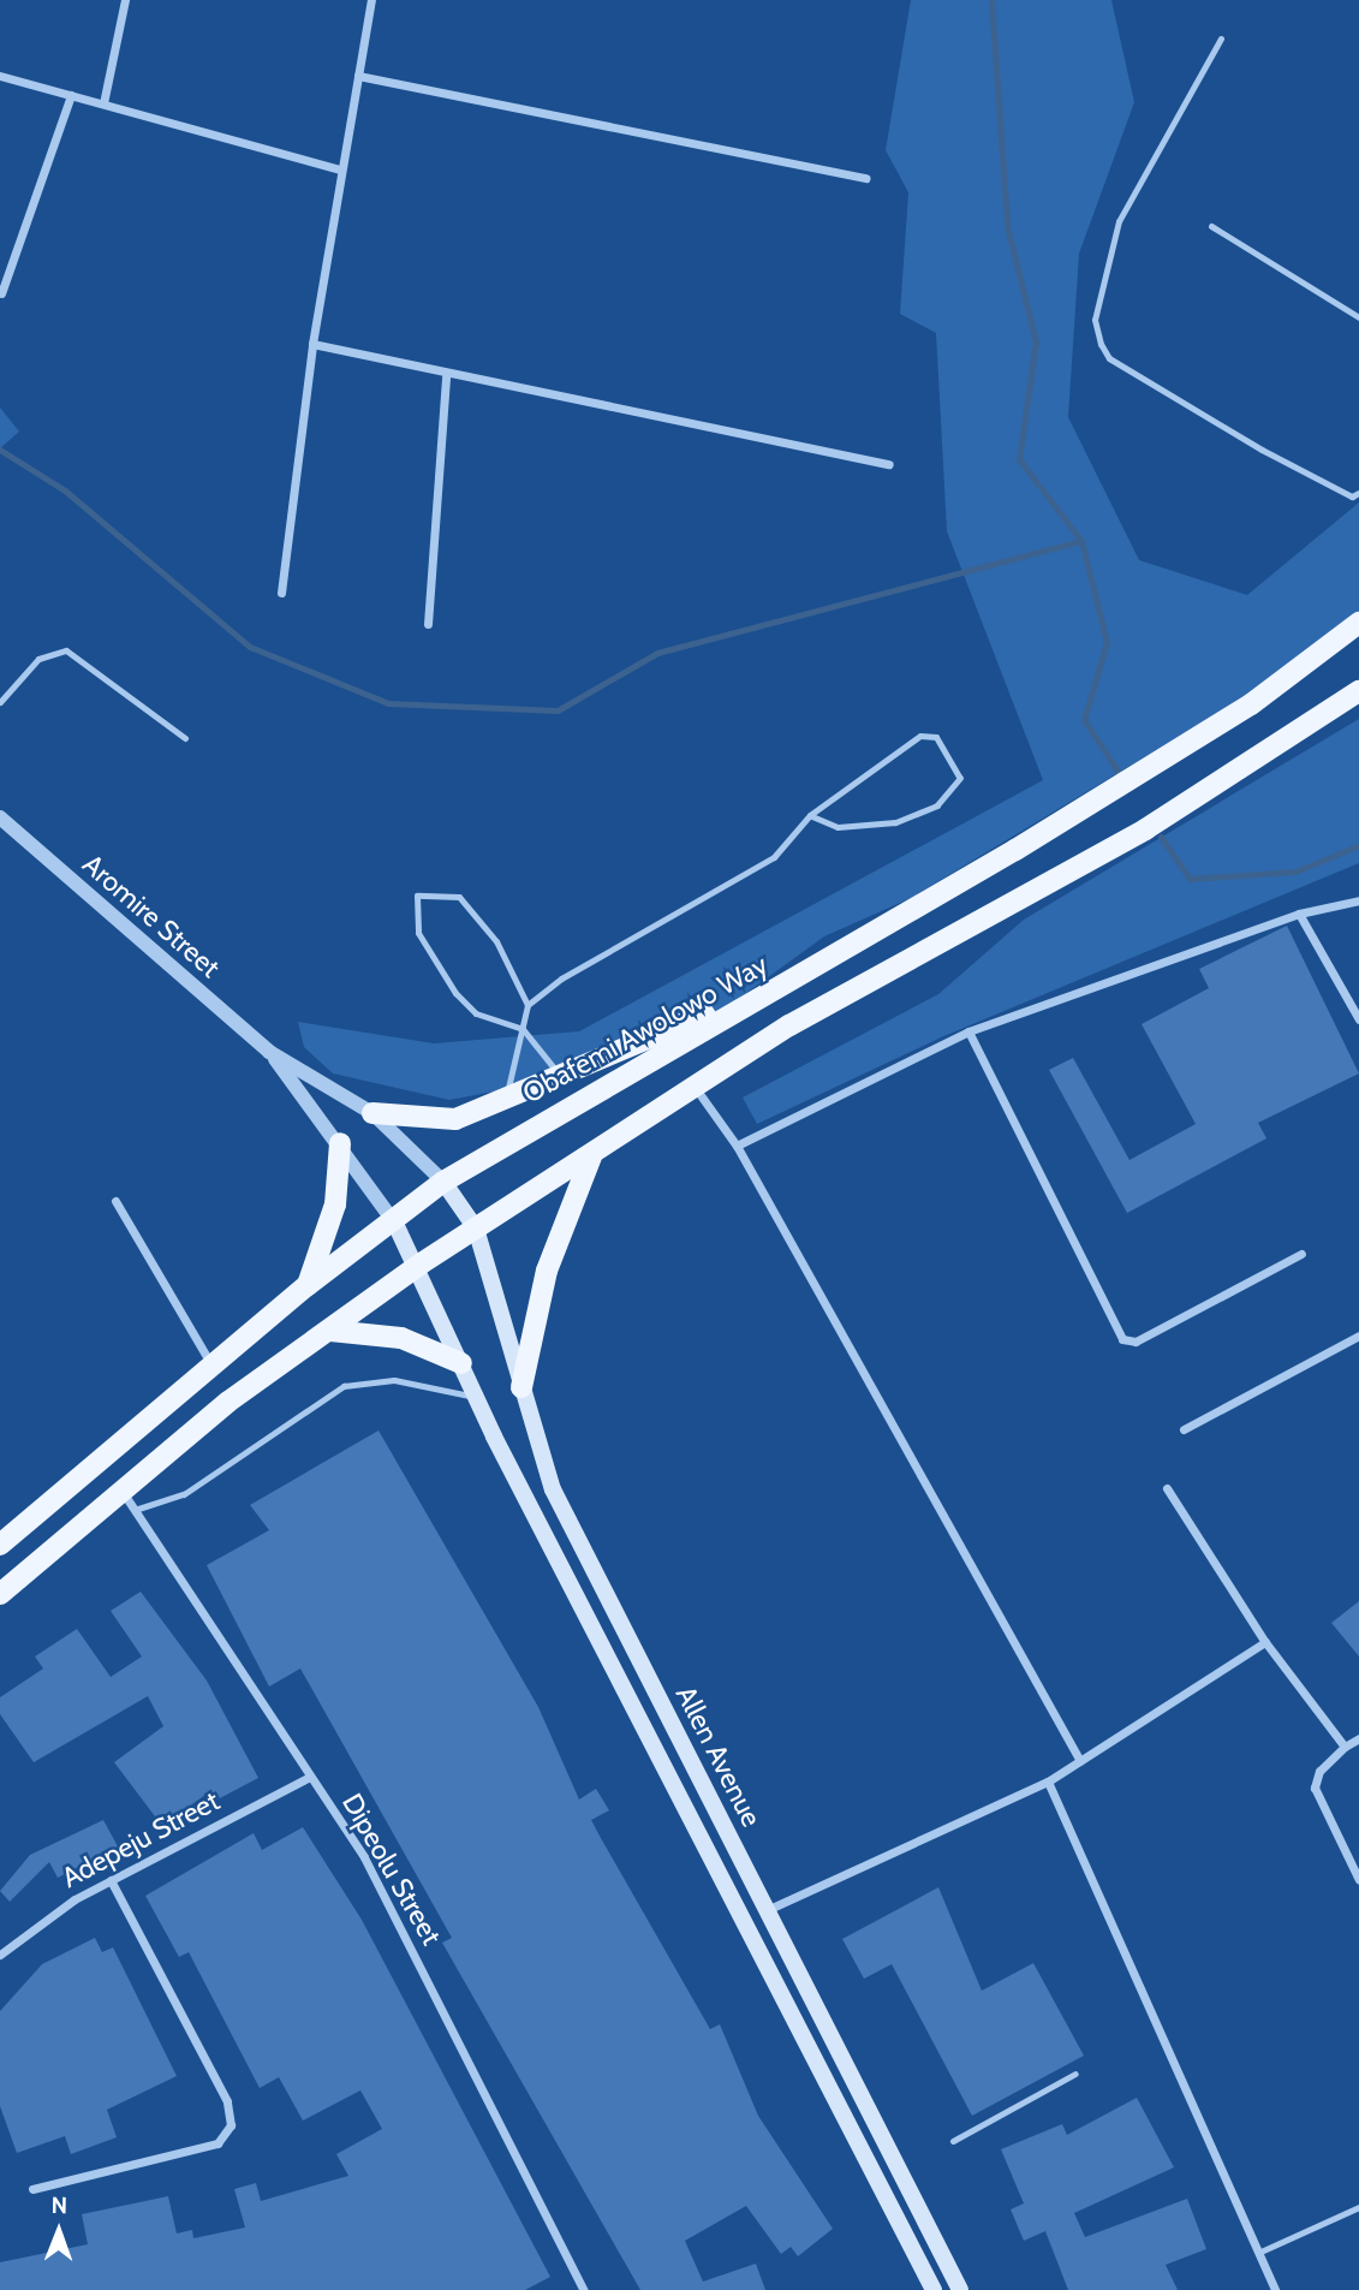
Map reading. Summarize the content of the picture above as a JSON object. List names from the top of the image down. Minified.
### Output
{"streets":{"main road":["Obafemi Awolowo Way","Allen Avenue"],"street":["Aromire Street","Adepeju Street","Dipeolu Street"]},"crossings":[["Aromire Street","Obafemi Awolowo Way"],["Aromire Street","Allen Avenue"],["Obafemi Awolowo Way","Allen Avenue"],["Adepeju Street","Dipeolu Street"]],"north":"top"}
